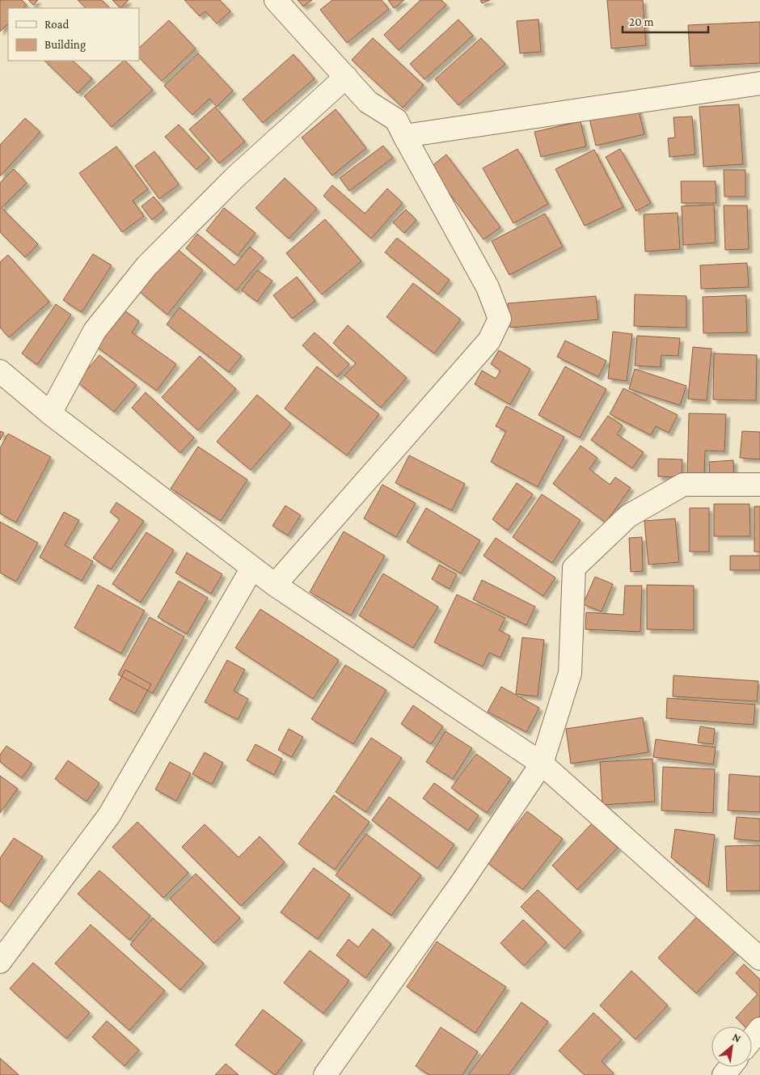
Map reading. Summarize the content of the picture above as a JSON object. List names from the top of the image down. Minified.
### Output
{"legend":["Road","Building"],"scale_bar":"20 m","north":"top right"}
